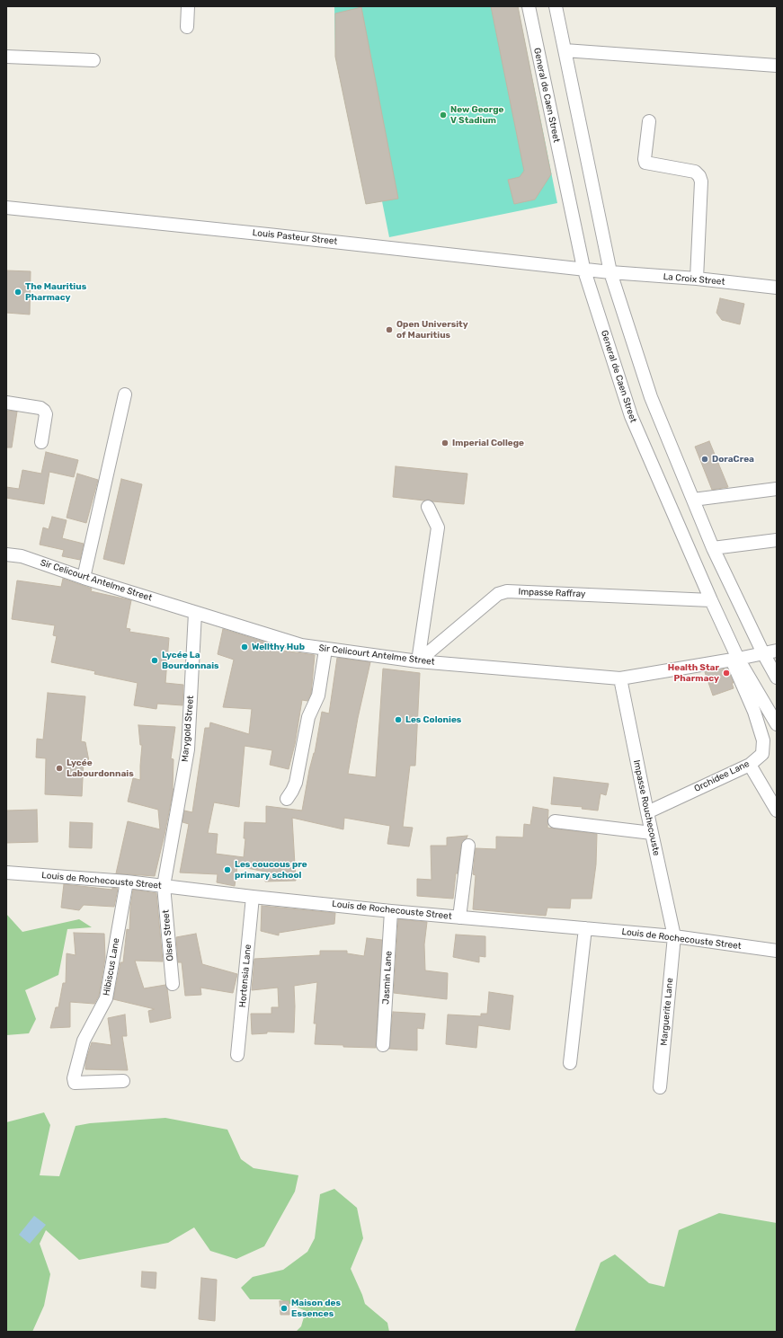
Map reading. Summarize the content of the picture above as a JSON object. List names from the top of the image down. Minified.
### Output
{"streets":{"street":["General de Caen Street","Louis Pasteur Street","La Croix Street","Sir Celicourt Antelme Street","Impasse Raffray","Marygold Street","Orchidee Lane","Impasse Rouchecouste","Louis de Rochecouste Street","Olsen Street","Hibiscus Lane","Hortensia Lane","Jasmin Lane","Marguerite Lane"]},"crossings":[["General de Caen Street","Louis Pasteur Street"],["General de Caen Street","Sir Celicourt Antelme Street"],["General de Caen Street","Impasse Raffray"],["General de Caen Street","Orchidee Lane"],["Louis Pasteur Street","La Croix Street"],["Sir Celicourt Antelme Street","Impasse Raffray"],["Sir Celicourt Antelme Street","Marygold Street"],["Sir Celicourt Antelme Street","Orchidee Lane"],["Sir Celicourt Antelme Street","Impasse Rouchecouste"],["Marygold Street","Louis de Rochecouste Street"],["Marygold Street","Olsen Street"],["Orchidee Lane","Impasse Rouchecouste"],["Impasse Rouchecouste","Louis de Rochecouste Street"],["Impasse Rouchecouste","Marguerite Lane"],["Louis de Rochecouste Street","Olsen Street"],["Louis de Rochecouste Street","Hibiscus Lane"],["Louis de Rochecouste Street","Hortensia Lane"],["Louis de Rochecouste Street","Jasmin Lane"],["Louis de Rochecouste Street","Marguerite Lane"]],"places":["New George V Stadium","The Mauritius Pharmacy","Open University of Mauritius","Imperial College","DoraCrea","Wellthy Hub","Lycée La Bourdonnais","Health Star Pharmacy","Les Colonies","Lycée Labourdonnais","Les coucous pre primary school","Maison des Essences"]}
